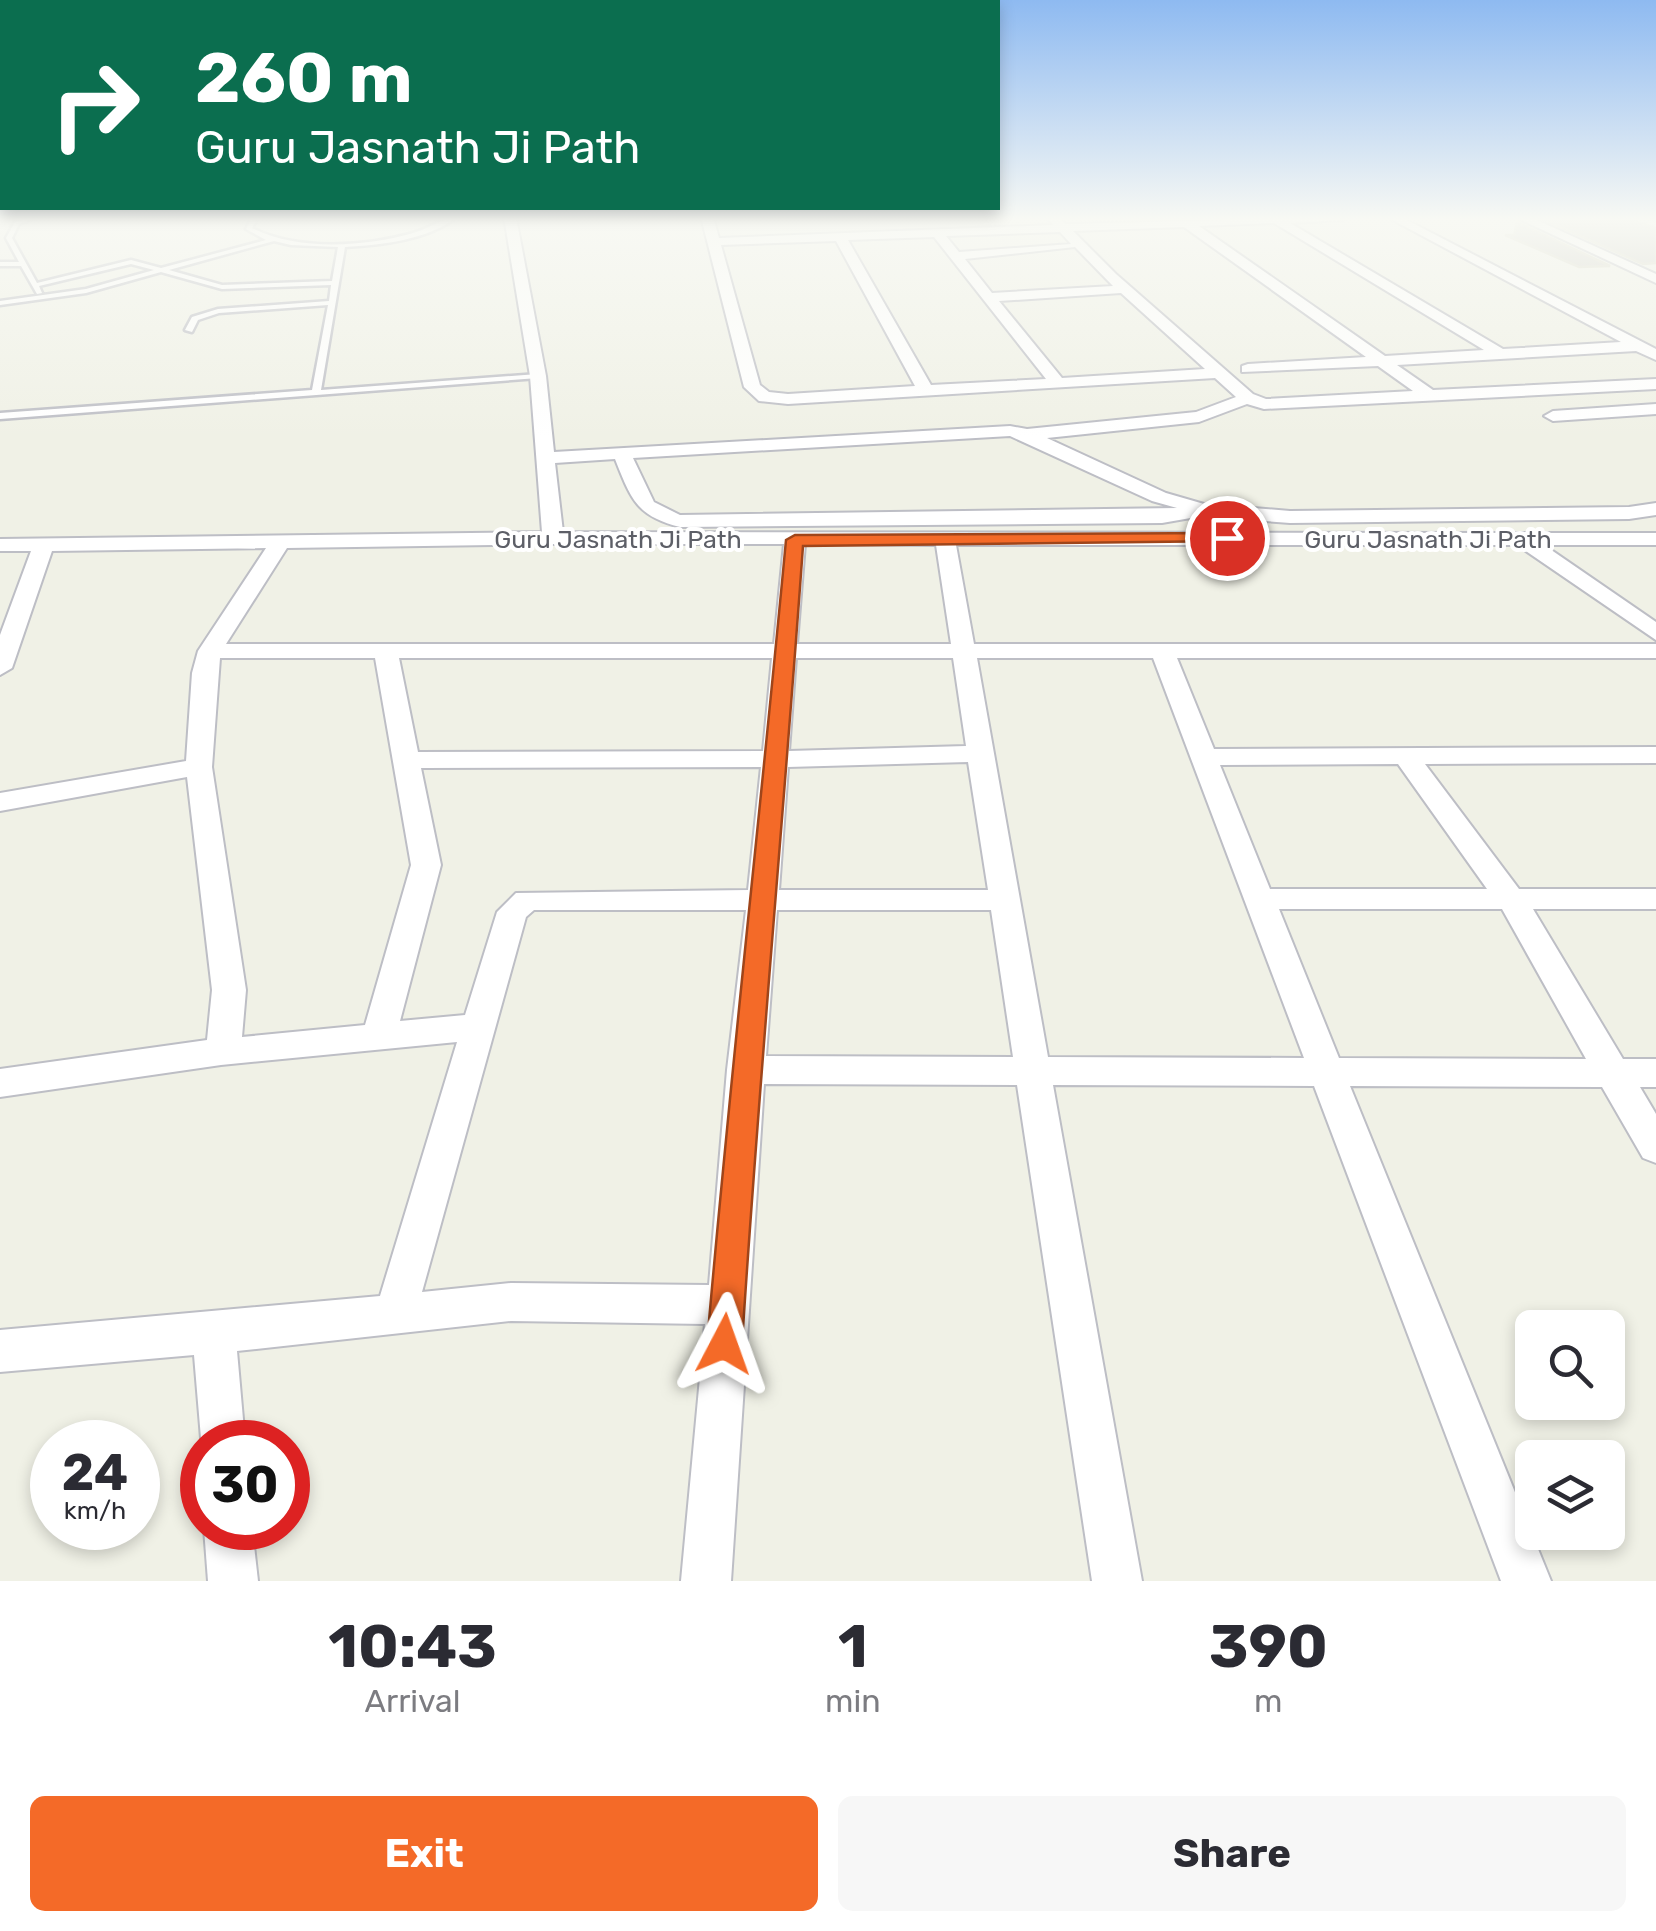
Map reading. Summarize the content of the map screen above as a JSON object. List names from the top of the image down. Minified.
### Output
{"streets":{"street":["Guru Jasnath Ji Path"]},"page":{"turn":["260 m","Guru Jasnath Ji Path"],"speed":"24 km/h","limit":"30","eta":["10:43","Arrival","1","min","390","m"],"buttons":["Exit","Share"]}}
